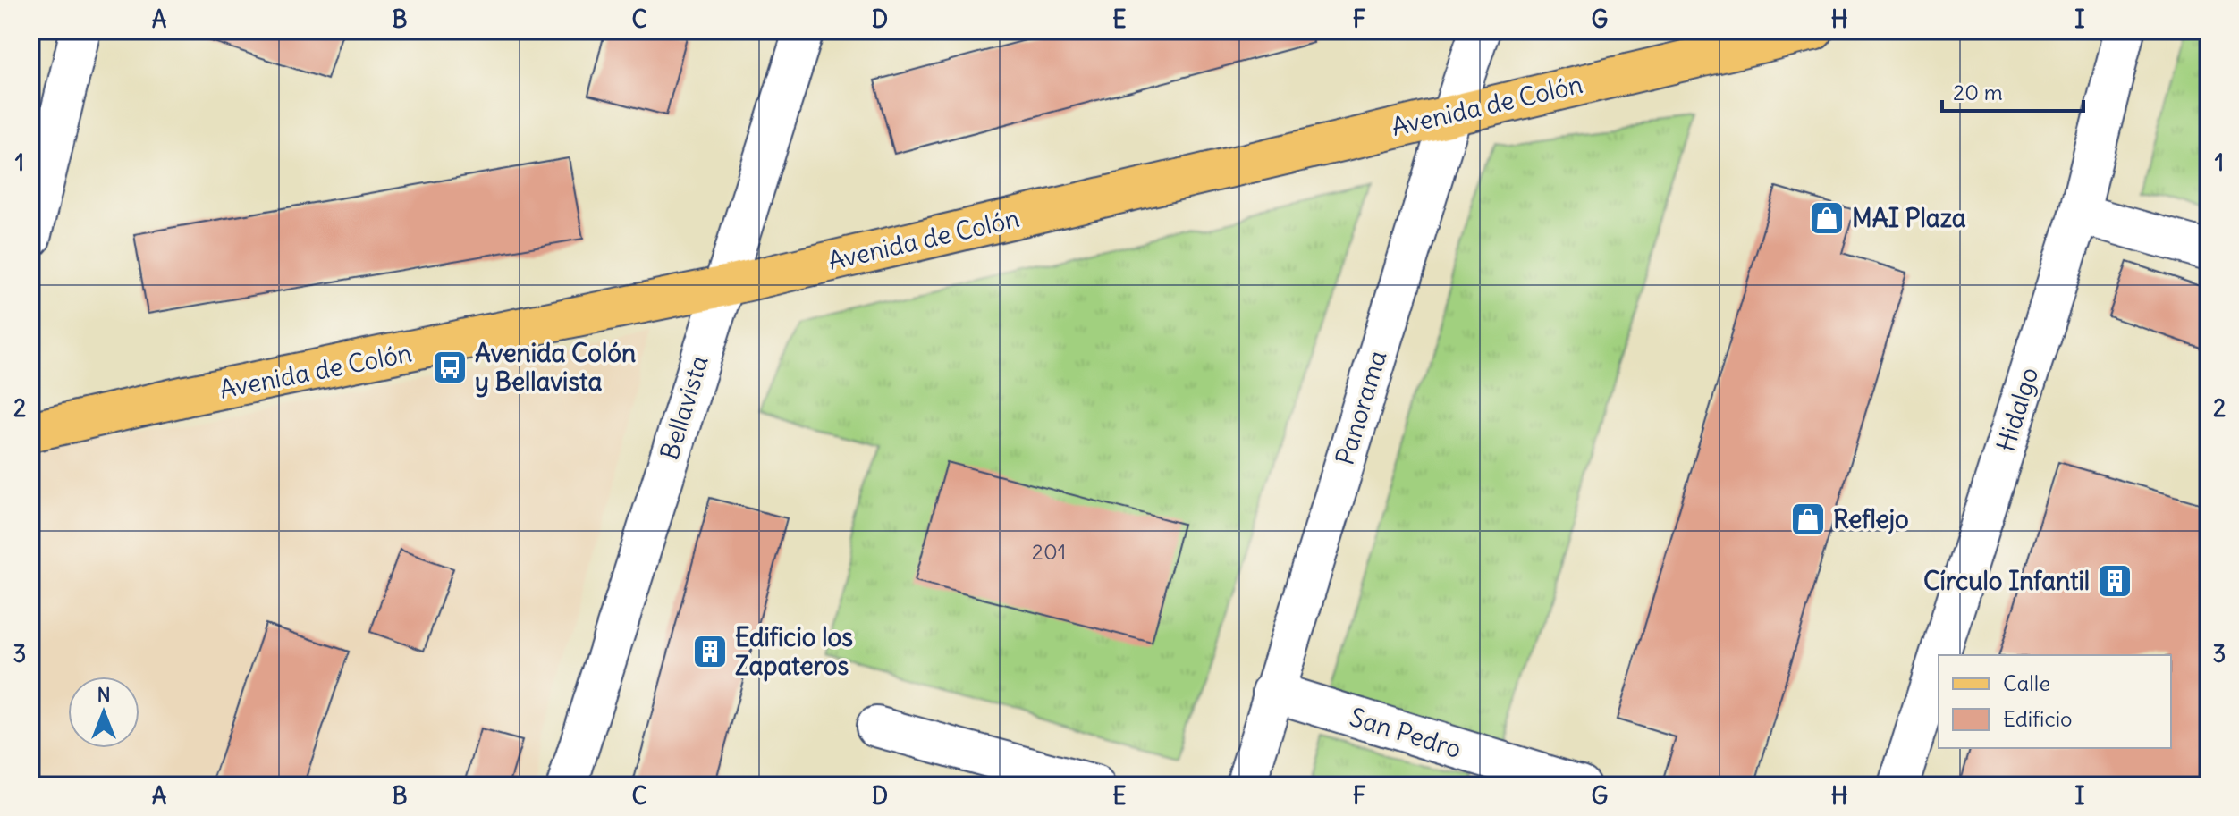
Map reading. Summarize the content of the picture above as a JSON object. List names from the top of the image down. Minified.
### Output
{"streets":{"main road":["Avenida de Colón"],"street":["Bellavista","Panorama","Hidalgo","San Pedro"]},"crossings":[["Avenida de Colón","Bellavista"],["Avenida de Colón","Panorama"],["Panorama","San Pedro"]],"places":{"shop":["MAI Plaza","Reflejo"],"bus stop":["Avenida Colón y Bellavista"],"building":["Círculo Infantil","Edificio los Zapateros"]},"house_numbers":["201"],"legend":["Calle","Edificio"],"scale_bar":"20 m","north":"top","grid":{"columns":["A","B","C","D","E","F","G","H","I"],"rows":["1","2","3"]}}
